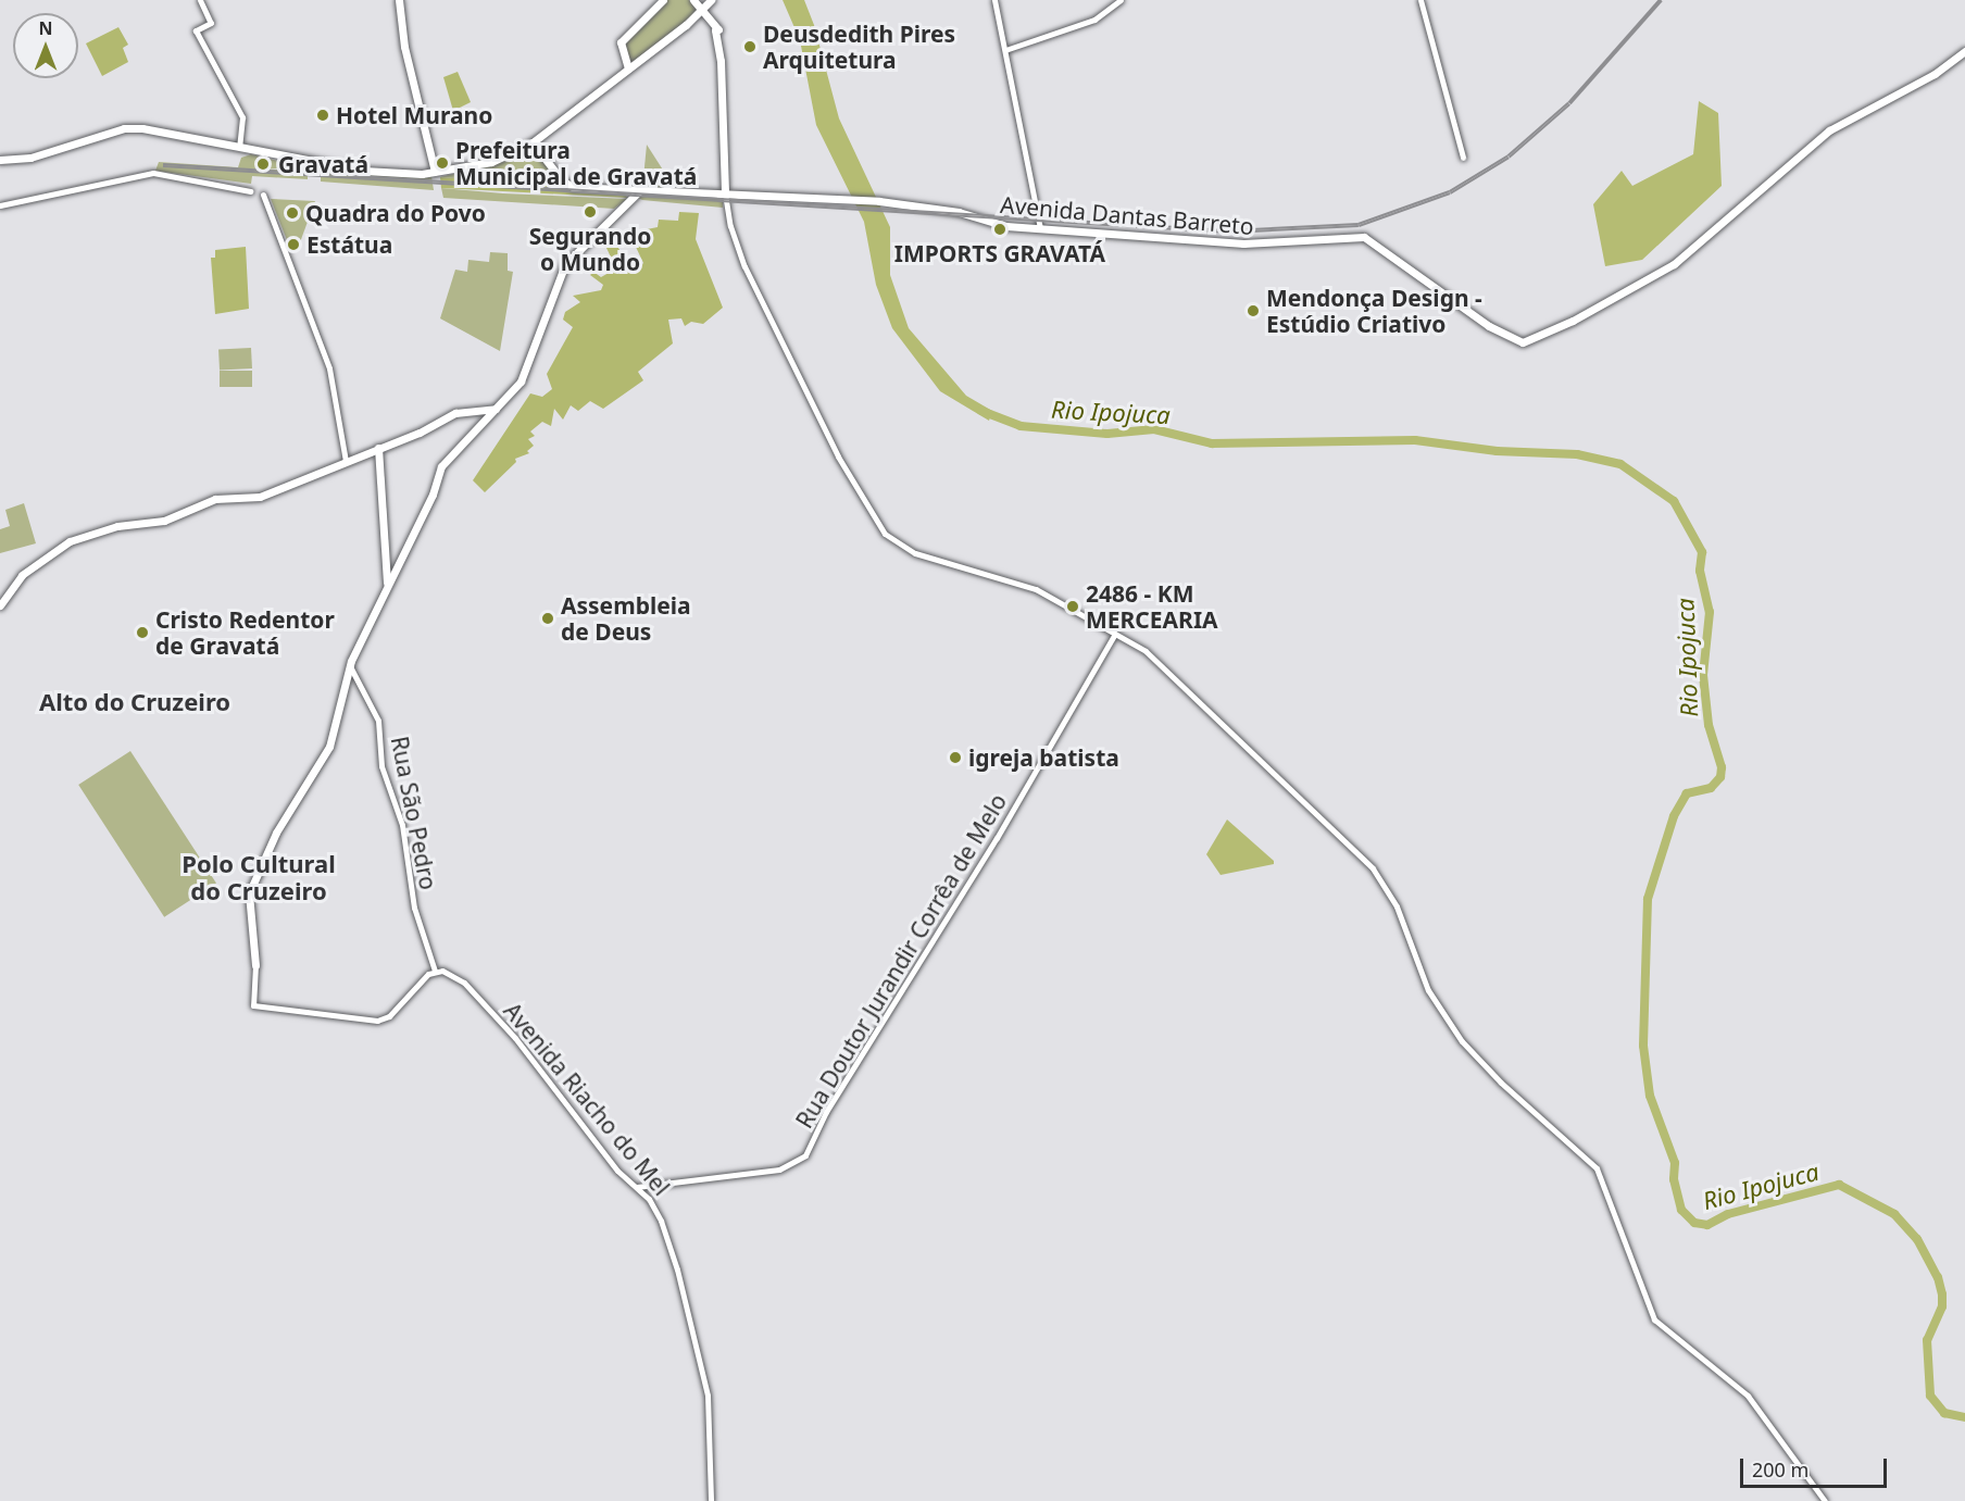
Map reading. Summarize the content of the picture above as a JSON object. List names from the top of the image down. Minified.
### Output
{"streets":{"main road":["Avenida Dantas Barreto"],"street":["Rua São Pedro","Rua Doutor Jurandir Corrêa de Melo","Avenida Riacho do Mel"]},"crossings":[["Rua São Pedro","Avenida Riacho do Mel"],["Rua Doutor Jurandir Corrêa de Melo","Avenida Riacho do Mel"]],"districts":["Alto do Cruzeiro","Polo Cultural do Cruzeiro"],"water":["Rio Ipojuca"],"places":["Deusdedith Pires Arquitetura","Hotel Murano","Prefeitura Municipal de Gravatá","Gravatá","Segurando o Mundo","Quadra do Povo","IMPORTS GRAVATÁ","Estátua","Mendonça Design - Estúdio Criativo","2486 - KM MERCEARIA","Assembleia de Deus","Cristo Redentor de Gravatá","igreja batista"],"scale_bar":"200 m","north":"top"}
